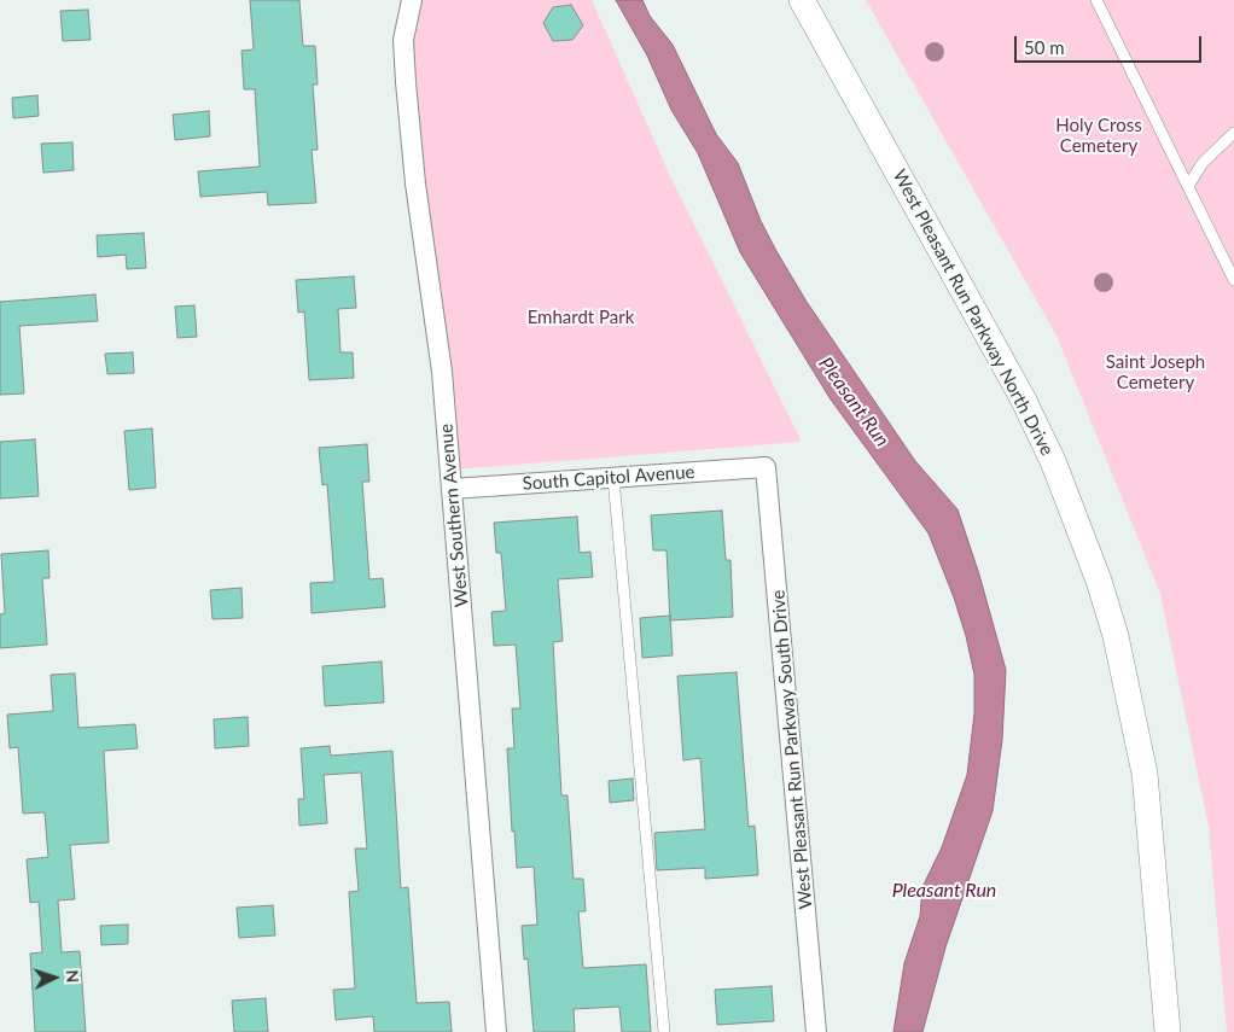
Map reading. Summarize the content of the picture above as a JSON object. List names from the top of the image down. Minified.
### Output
{"streets":{"street":["West Pleasant Run Parkway North Drive","South Capitol Avenue","West Southern Avenue","West Pleasant Run Parkway South Drive"]},"crossings":[["South Capitol Avenue","West Southern Avenue"],["South Capitol Avenue","West Pleasant Run Parkway South Drive"]],"water":["Pleasant Run"],"parks":["Holy Cross Cemetery","Emhardt Park","Saint Joseph Cemetery"],"scale_bar":"50 m","north":"right"}
